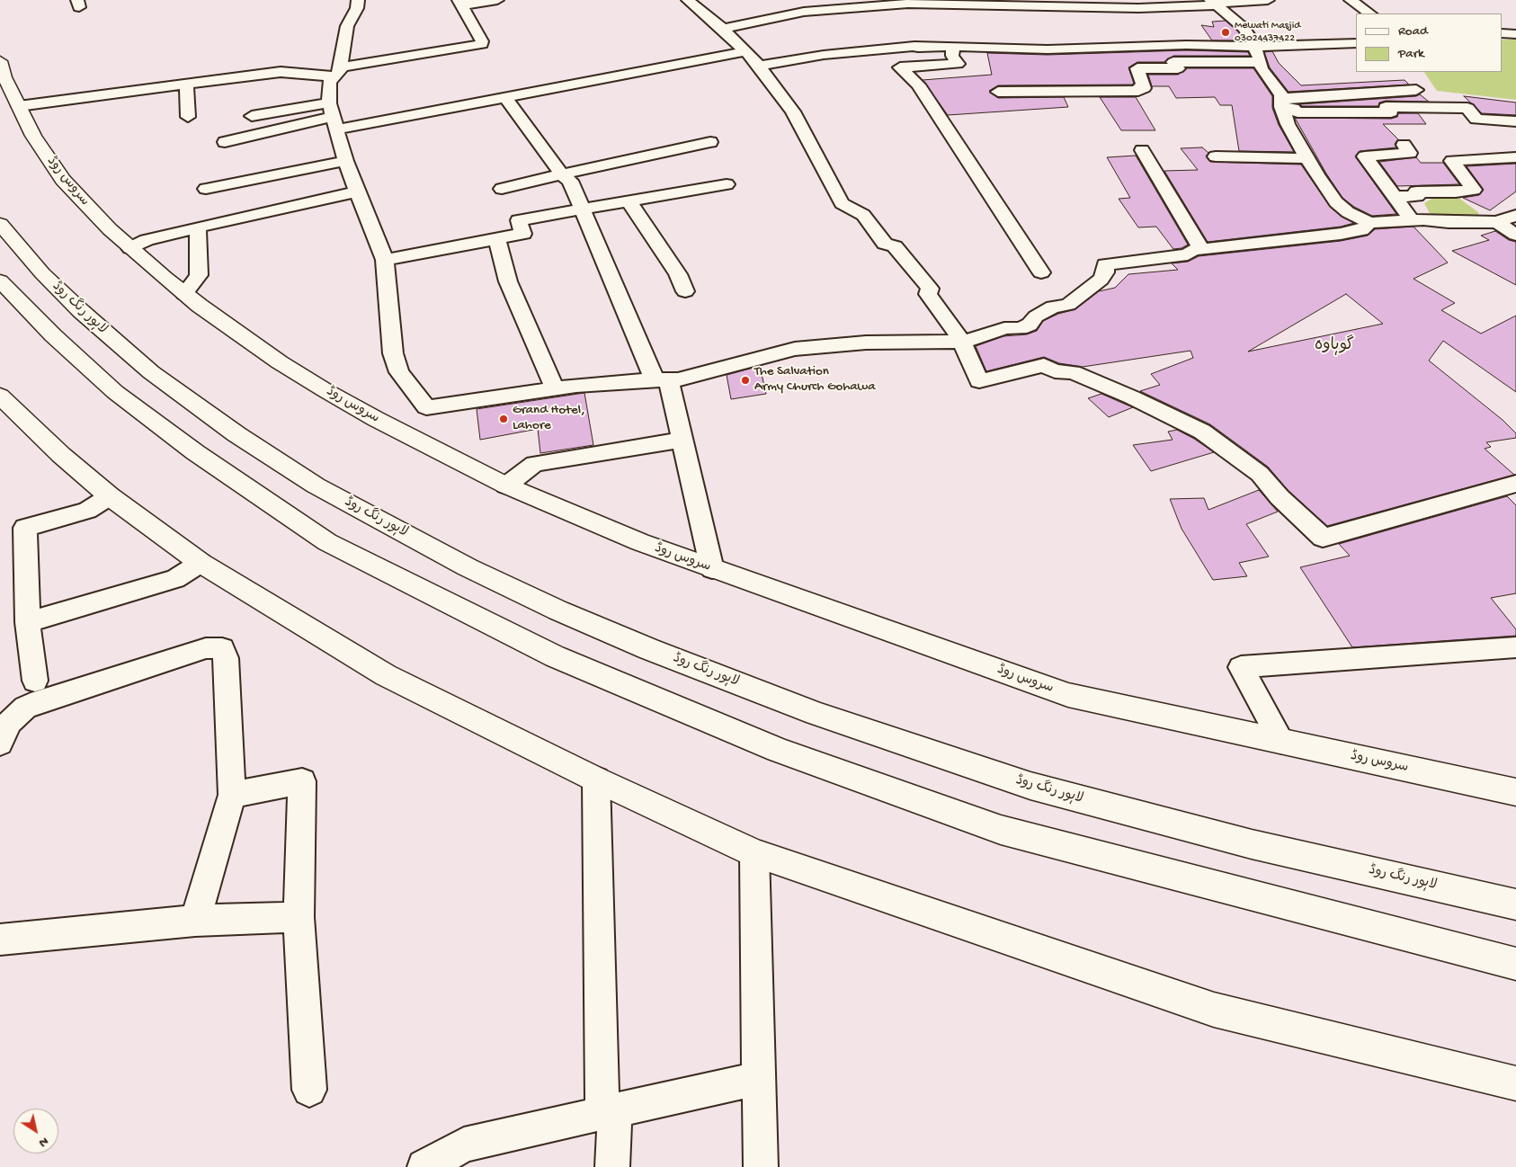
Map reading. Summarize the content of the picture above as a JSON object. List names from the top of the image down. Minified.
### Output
{"streets":{"main road":["سروس روڈ","لاہور رنگ روڈ"]},"districts":["گوہاوہ"],"places":["Mewati Masjid 03024437422","The Salvation Army Church Gohawa","Grand Hotel, Lahore"],"legend":["Road","Park"],"north":"bottom right"}
